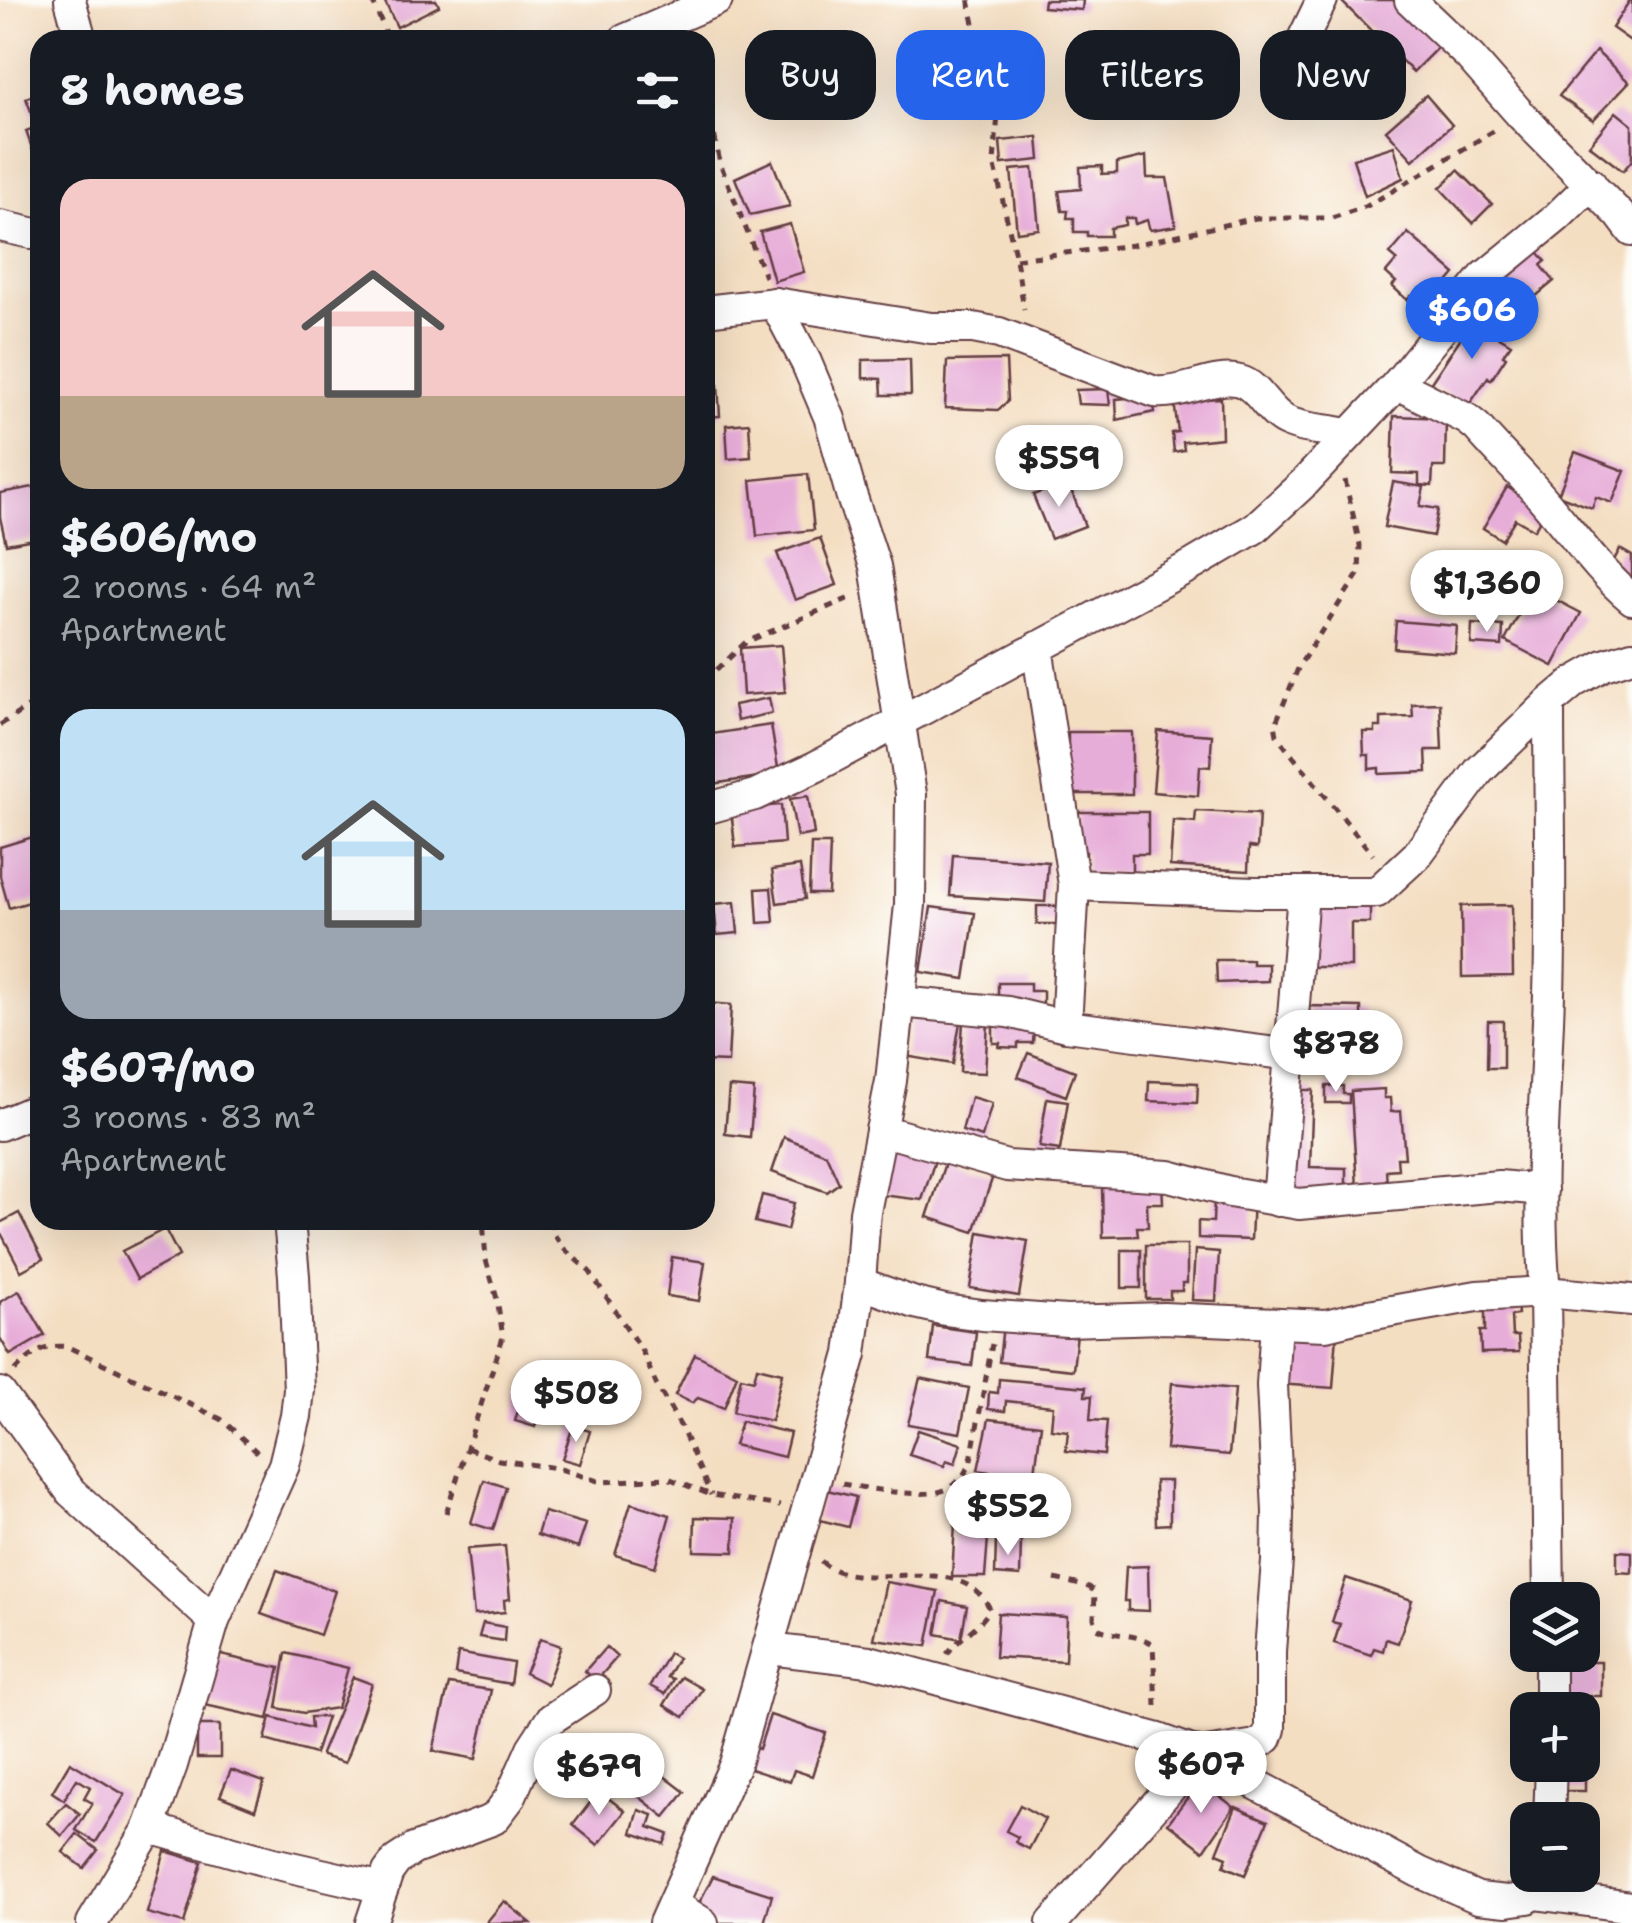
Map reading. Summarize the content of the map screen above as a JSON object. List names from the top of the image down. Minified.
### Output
{"page":{"chip":["Buy","Rent","Filters","New"],"heading":"8 homes","list":[{"name":"$606/mo","note":"2 rooms · 64 m² · Apartment"},{"name":"$607/mo","note":"3 rooms · 83 m² · Apartment"}],"price":["$606","$559","$1,360","$878","$508","$552","$607","$679"],"map_buttons":["+","−"]}}
